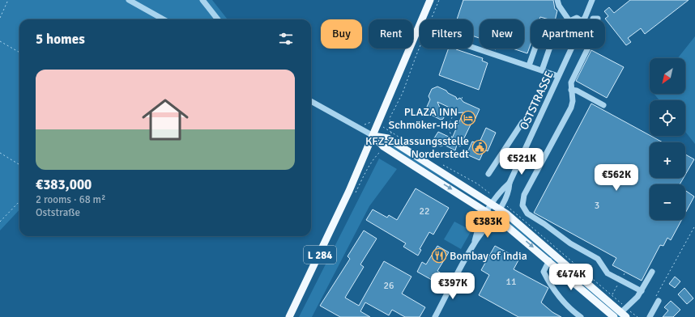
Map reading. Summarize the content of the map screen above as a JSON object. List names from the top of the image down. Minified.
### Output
{"streets":{"main road":["L 284"],"street":["OSTSTRASSE"]},"places":{"hotel":["PLAZA INN Schmöker-Hof"],"public building":["KFZ-Zulassungsstelle Norderstedt"],"restaurant":["Bombay of India"]},"house_numbers":["3","22","11","26"],"north":"bottom left","page":{"chip":["Buy","Rent","Filters","New","Apartment"],"heading":"5 homes","map_buttons":["+","−"],"list":[{"name":"€383,000","note":"2 rooms · 68 m² · Oststraße"}],"price":["€521K","€562K","€383K","€474K","€397K"]}}
